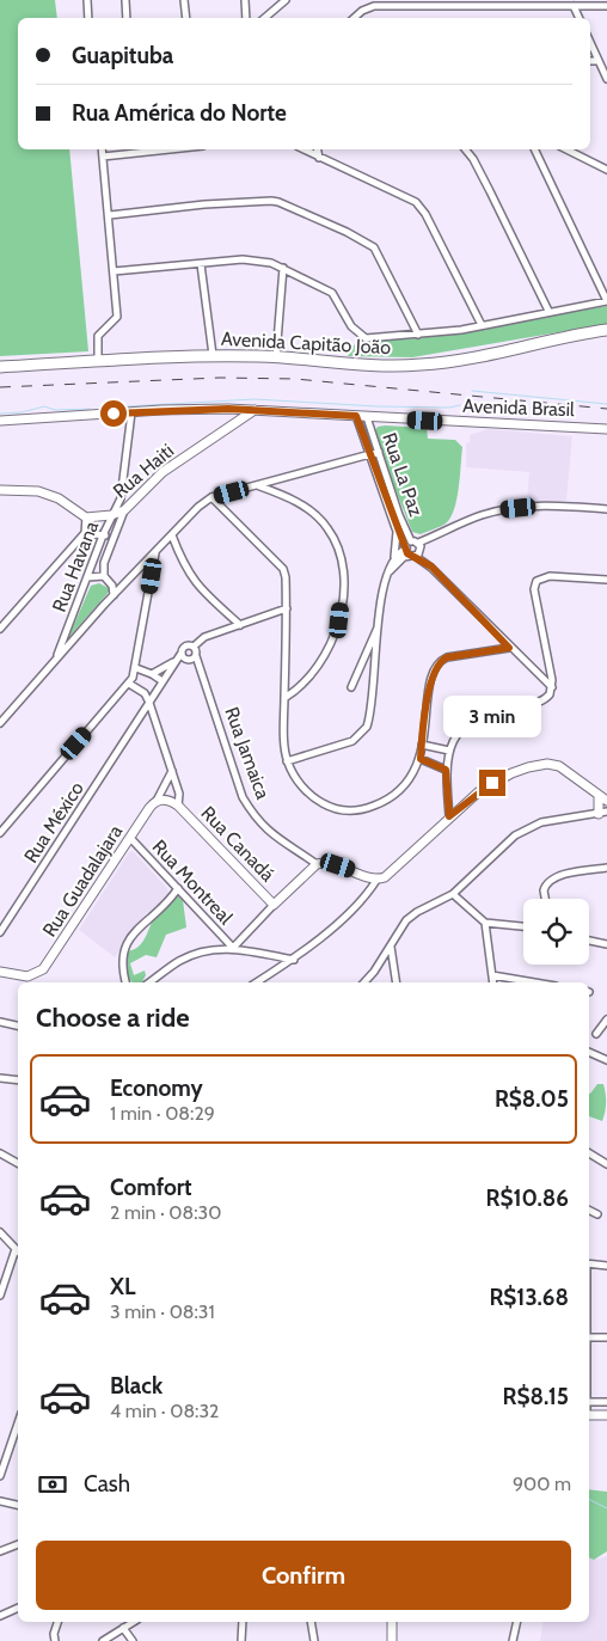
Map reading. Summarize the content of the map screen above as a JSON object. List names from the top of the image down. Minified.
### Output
{"streets":{"highway":["Avenida Capitão João"],"main road":["Avenida Brasil","Rua Haiti","Rua Jamaica","Rua Canadá","Rua Guadalajara"],"street":["Rua La Paz","Rua Havana","Rua México","Rua Montreal"]},"crossings":[["Avenida Brasil","Rua Haiti"],["Avenida Brasil","Rua La Paz"],["Avenida Brasil","Rua Havana"],["Rua Haiti","Rua Havana"],["Rua Jamaica","Rua México"],["Rua México","Rua Canadá"],["Rua Canadá","Rua Guadalajara"],["Rua Guadalajara","Rua Montreal"]],"page":{"banner":["Guapituba","Rua América do Norte"],"bubble":"3 min","heading":"Choose a ride","list":[{"name":"Economy","note":"1 min · 08:29","value":"R$8.05"},{"name":"Comfort","note":"2 min · 08:30","value":"R$10.86"},{"name":"XL","note":"3 min · 08:31","value":"R$13.68"},{"name":"Black","note":"4 min · 08:32","value":"R$8.15"}],"pay":["Cash","900 m"],"buttons":"Confirm"}}
